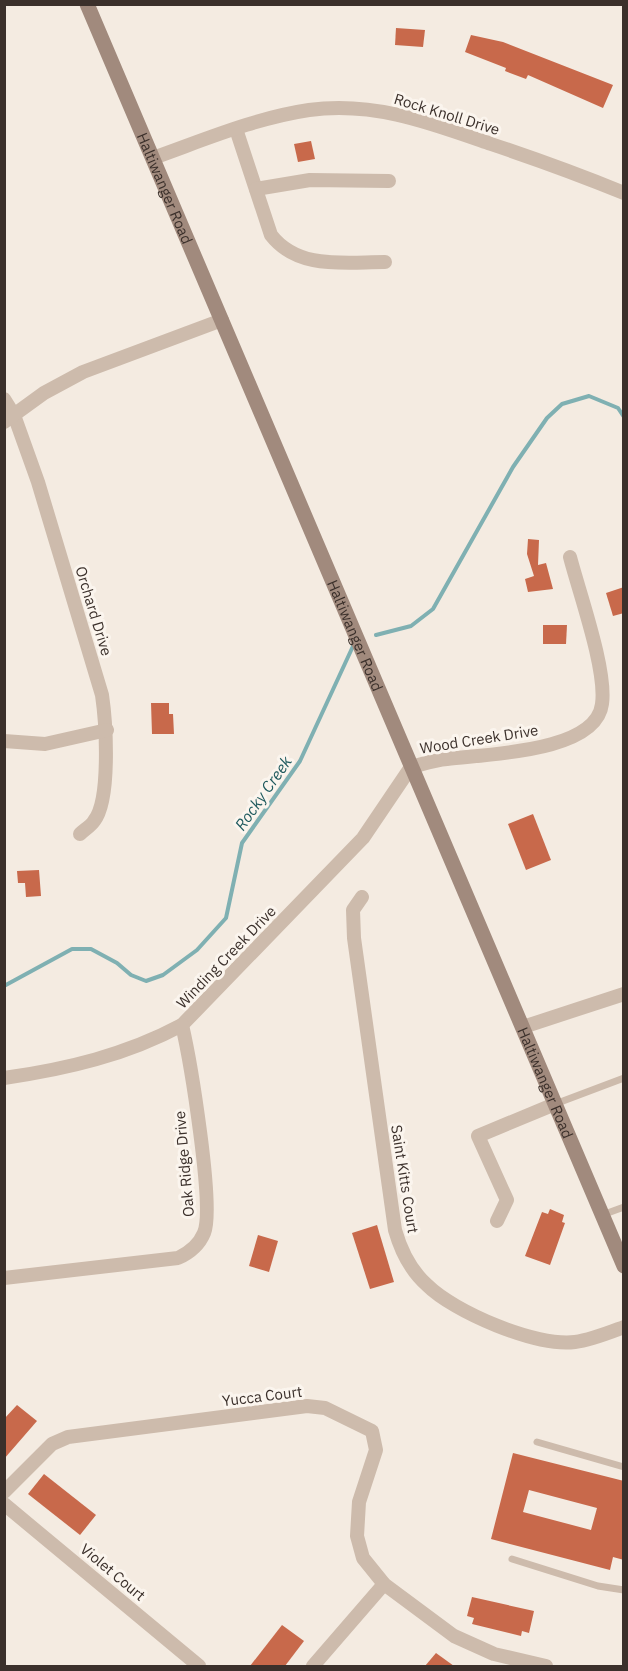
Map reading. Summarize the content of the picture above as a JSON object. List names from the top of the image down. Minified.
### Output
{"streets":{"street":["Rock Knoll Drive","Haltiwanger Road","Orchard Drive","Wood Creek Drive","Winding Creek Drive","Oak Ridge Drive","Saint Kitts Court","Yucca Court","Violet Court"]},"crossings":[["Rock Knoll Drive","Haltiwanger Road"],["Haltiwanger Road","Wood Creek Drive"],["Haltiwanger Road","Winding Creek Drive"],["Wood Creek Drive","Winding Creek Drive"],["Winding Creek Drive","Oak Ridge Drive"]],"water":["Rocky Creek"]}
